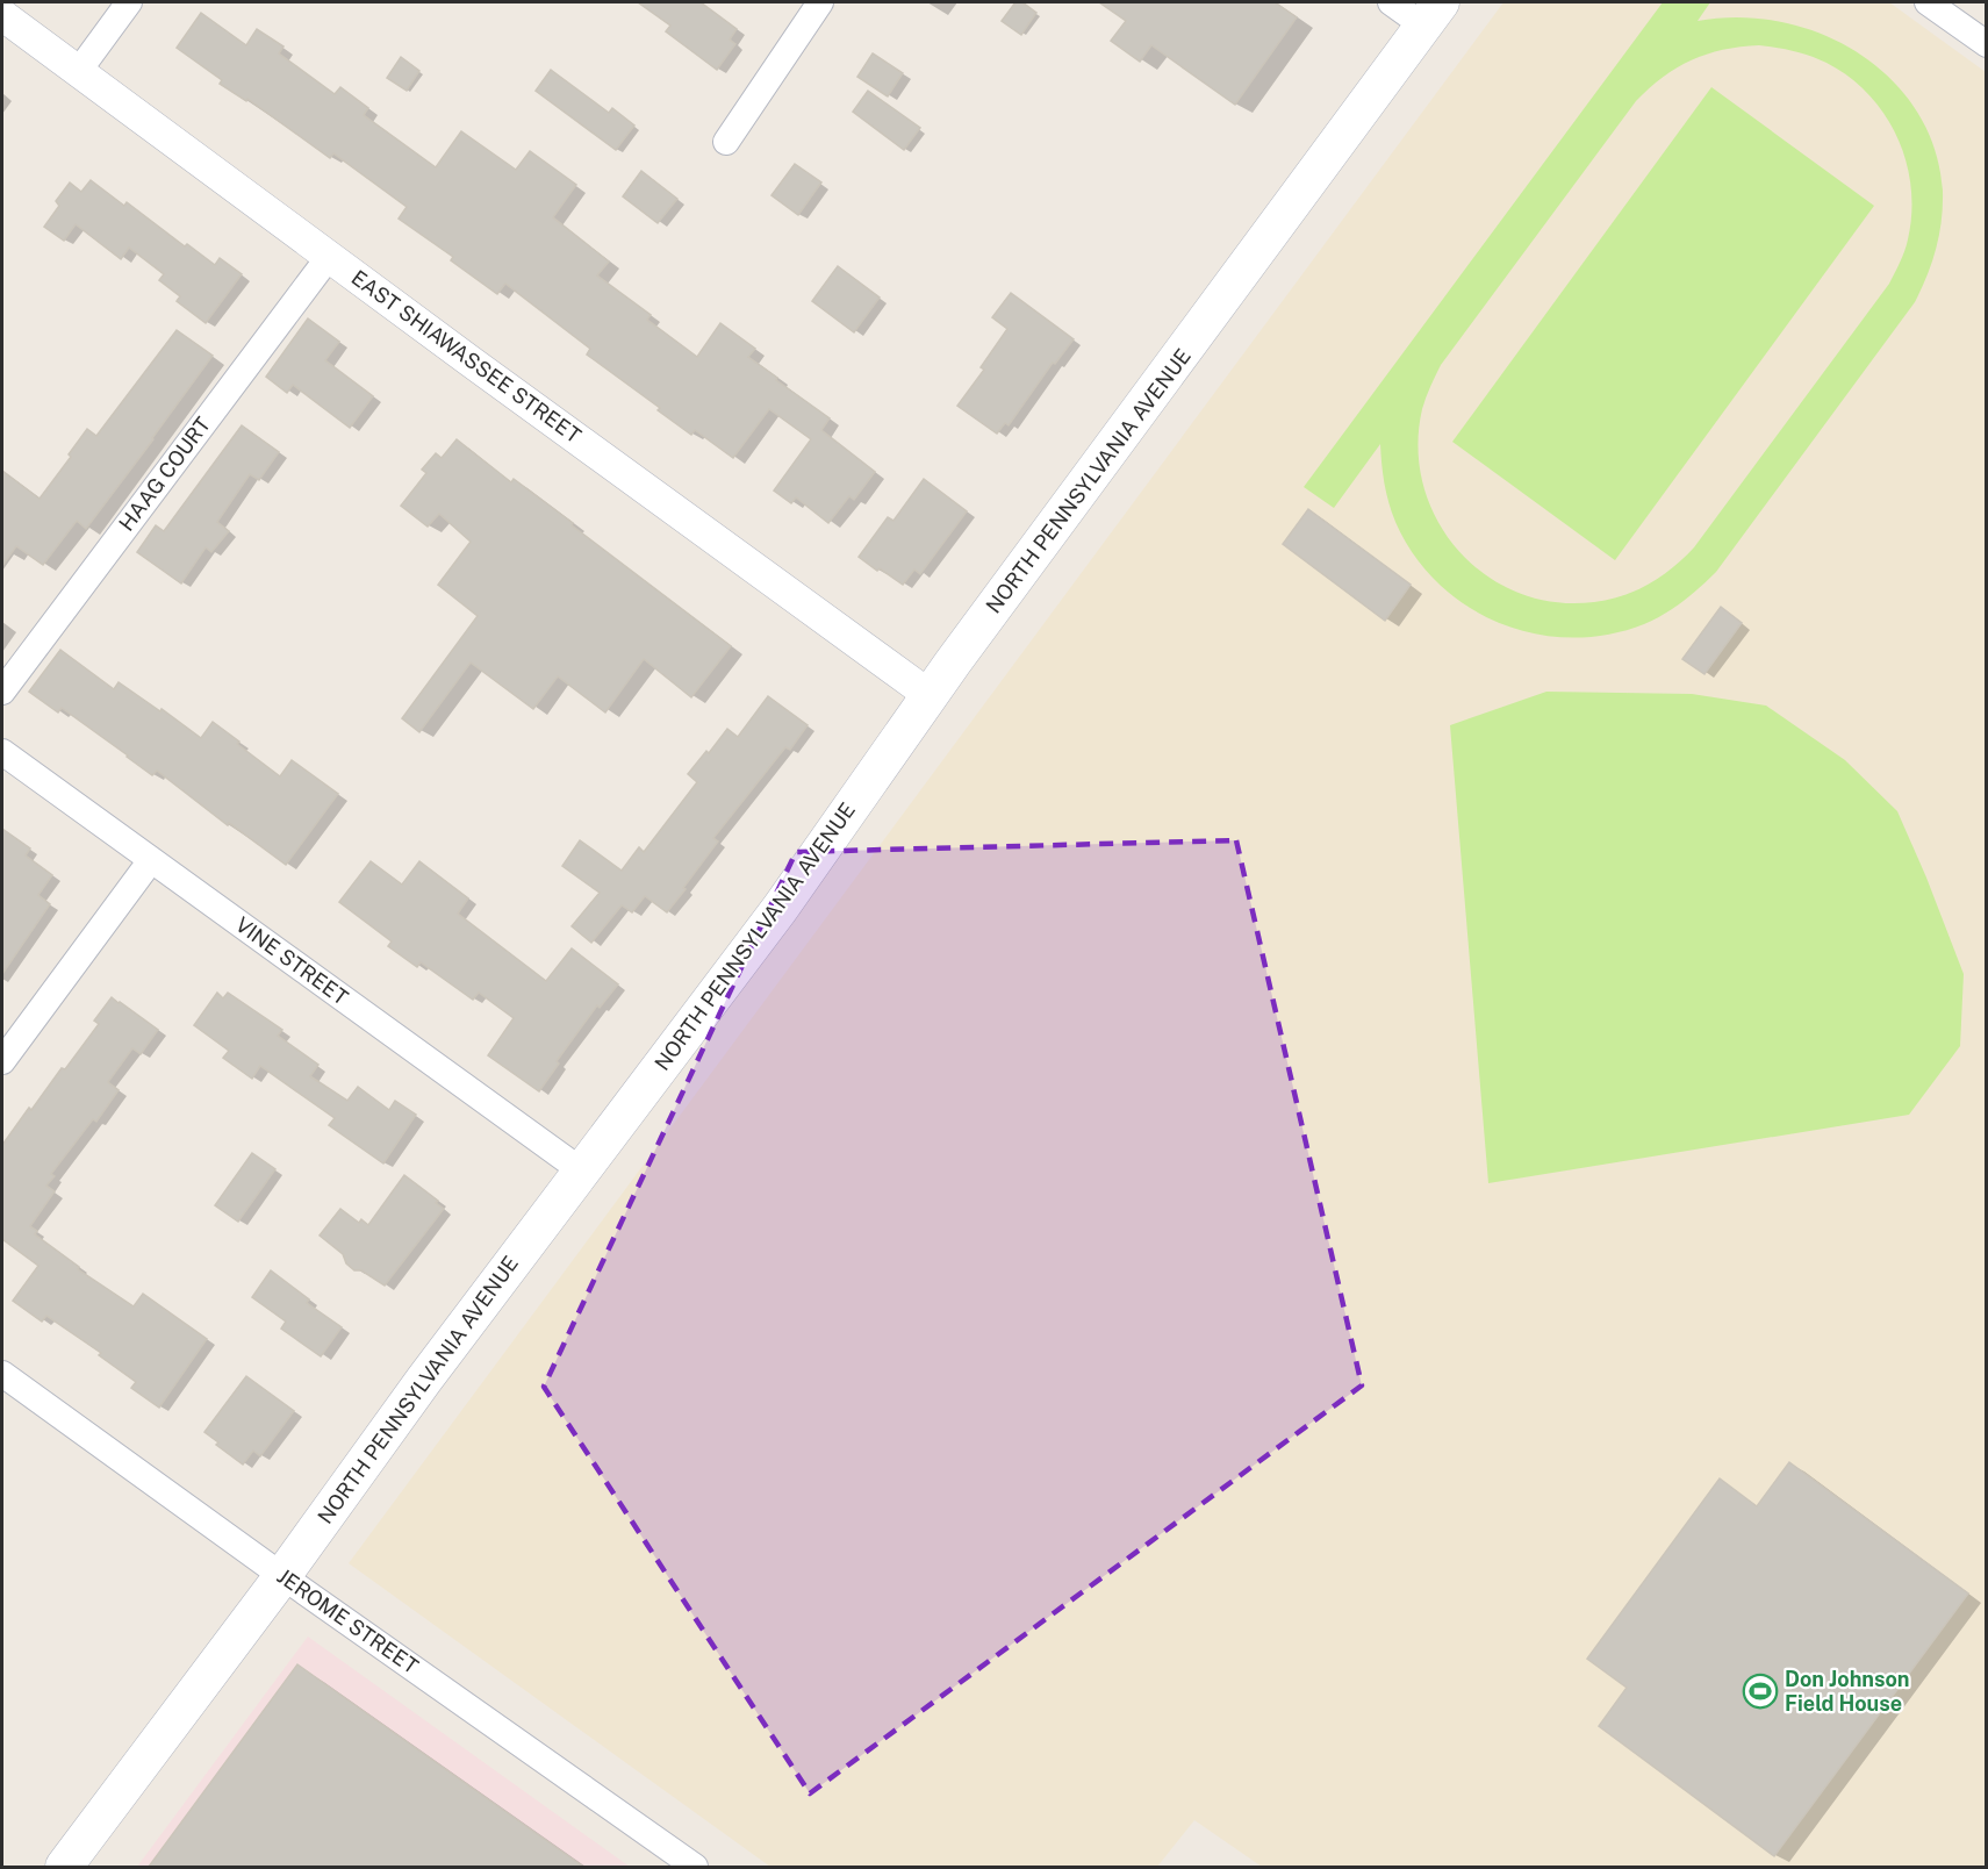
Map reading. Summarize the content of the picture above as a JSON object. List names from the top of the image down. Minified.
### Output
{"streets":{"main road":["NORTH PENNSYLVANIA AVENUE"],"street":["EAST SHIAWASSEE STREET","HAAG COURT","VINE STREET","JEROME STREET"]},"crossings":[["EAST SHIAWASSEE STREET","HAAG COURT"],["EAST SHIAWASSEE STREET","NORTH PENNSYLVANIA AVENUE"],["NORTH PENNSYLVANIA AVENUE","VINE STREET"],["NORTH PENNSYLVANIA AVENUE","JEROME STREET"]],"places":{"sports":["Don Johnson Field House"]}}
